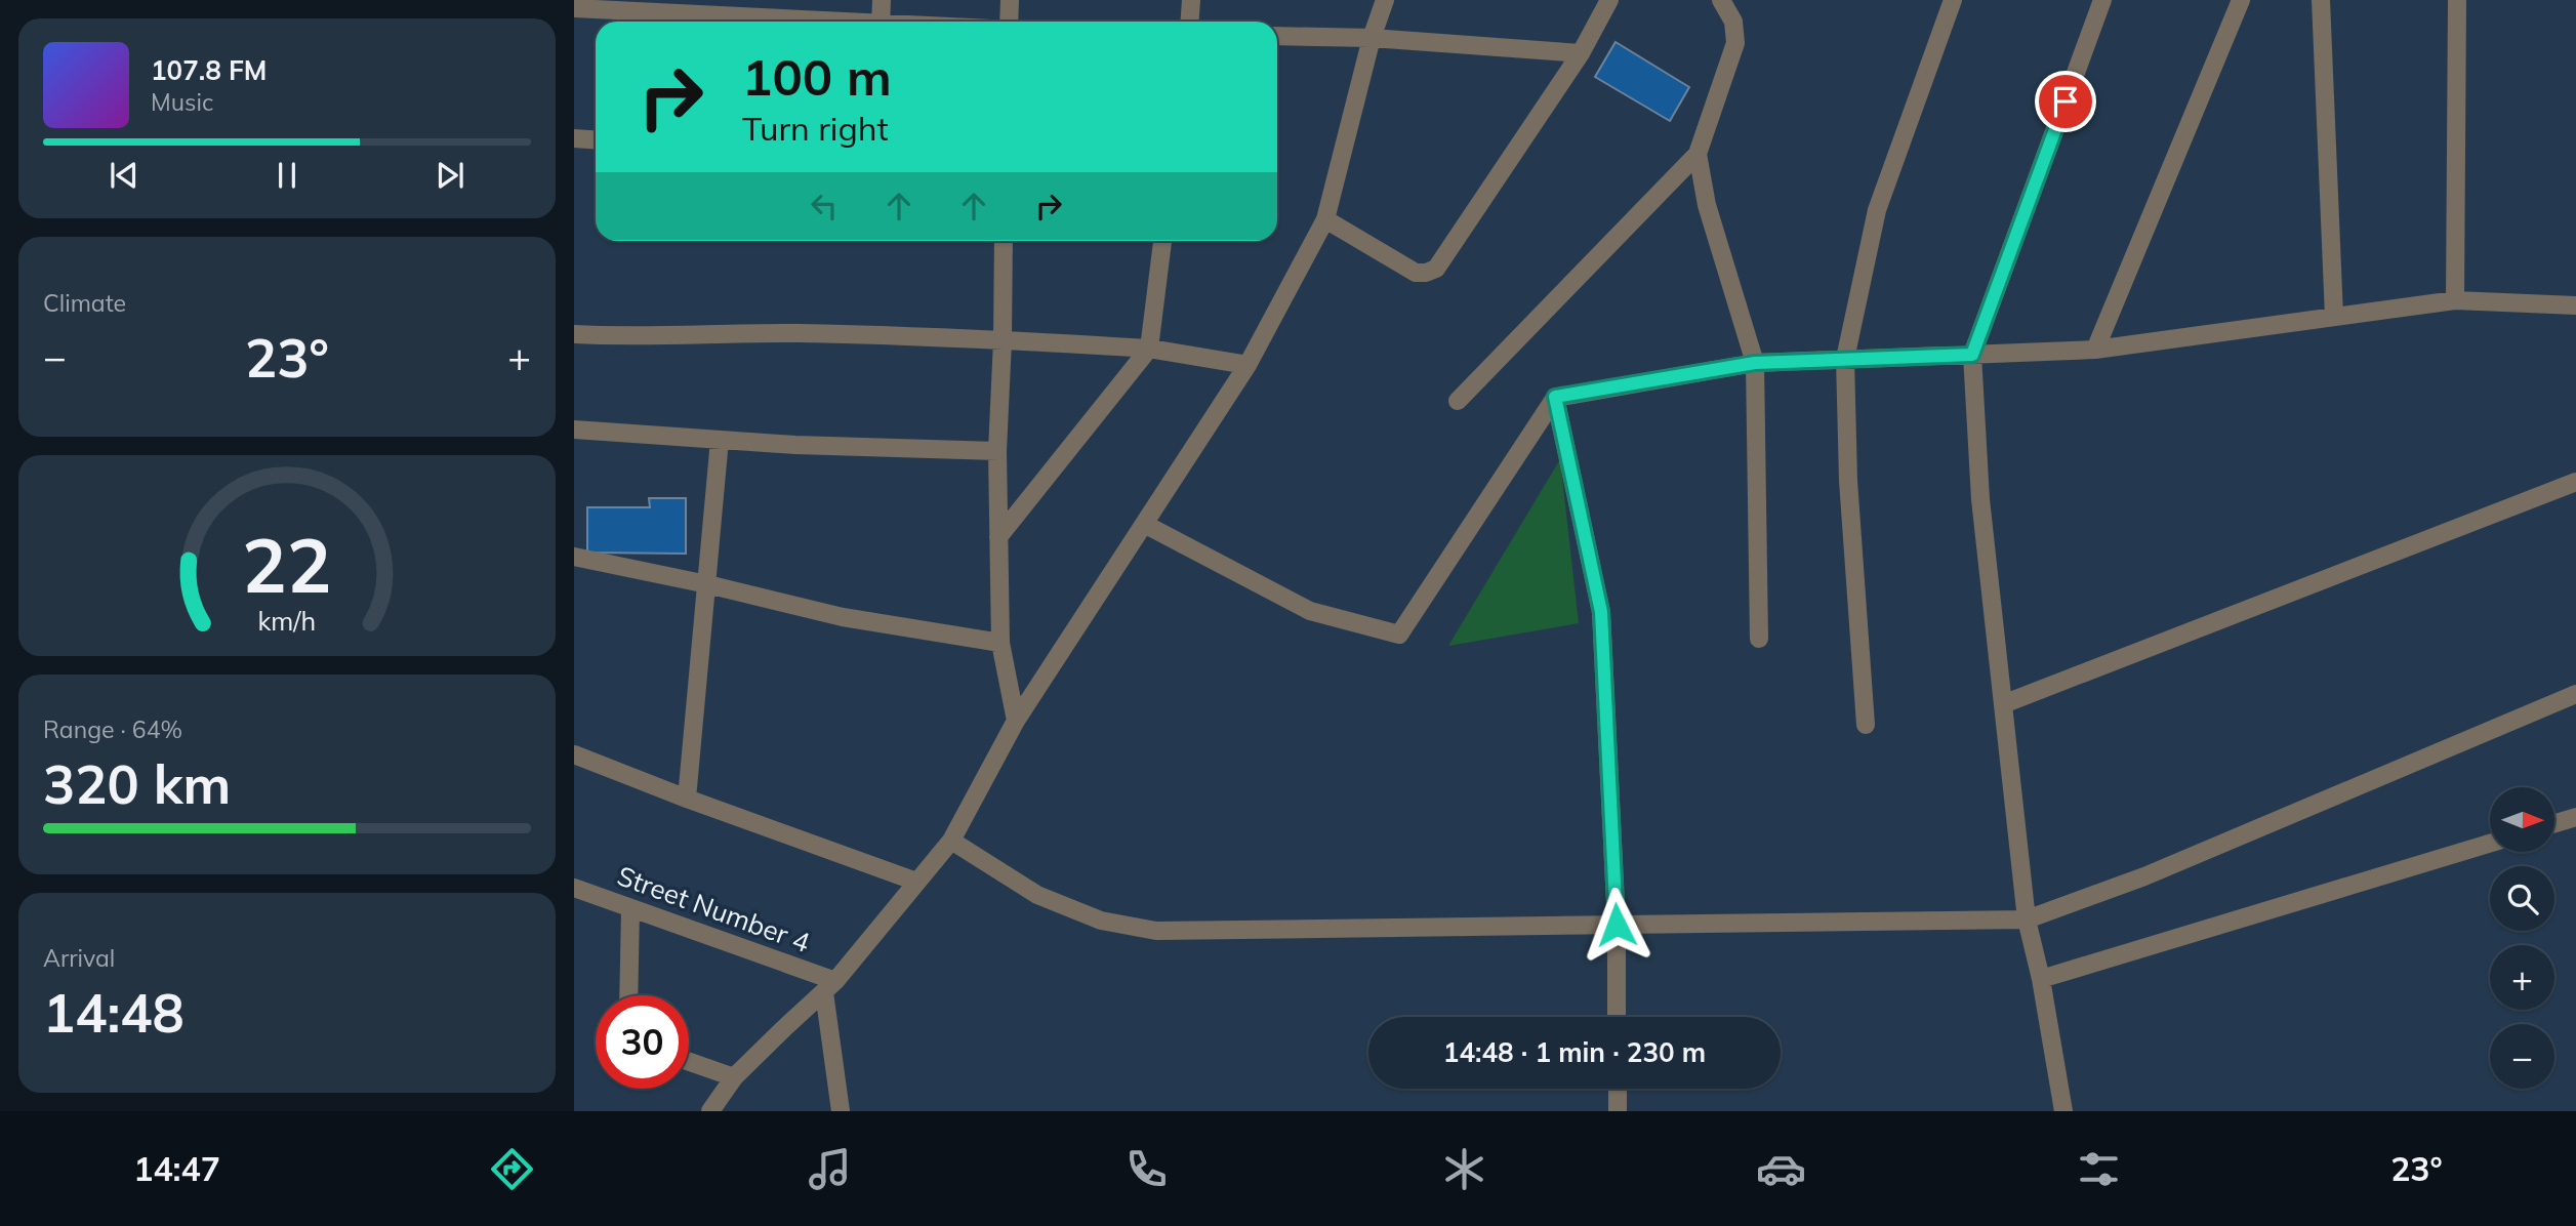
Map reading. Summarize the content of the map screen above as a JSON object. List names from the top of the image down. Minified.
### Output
{"streets":{"street":["Street Number 4"]},"north":"right","page":{"turn":["100 m","Turn right"],"song":["107.8 FM","Music"],"tile":["Climate",["Range · 64%","320 km"],["Arrival","14:48"]],"heat":["−","23°","+"],"map_buttons":["+","−"],"limit":"30","trip":"14:48 · 1 min · 230 m","tabs":["14:47","23°"],"gauge":["22","km/h"]}}
